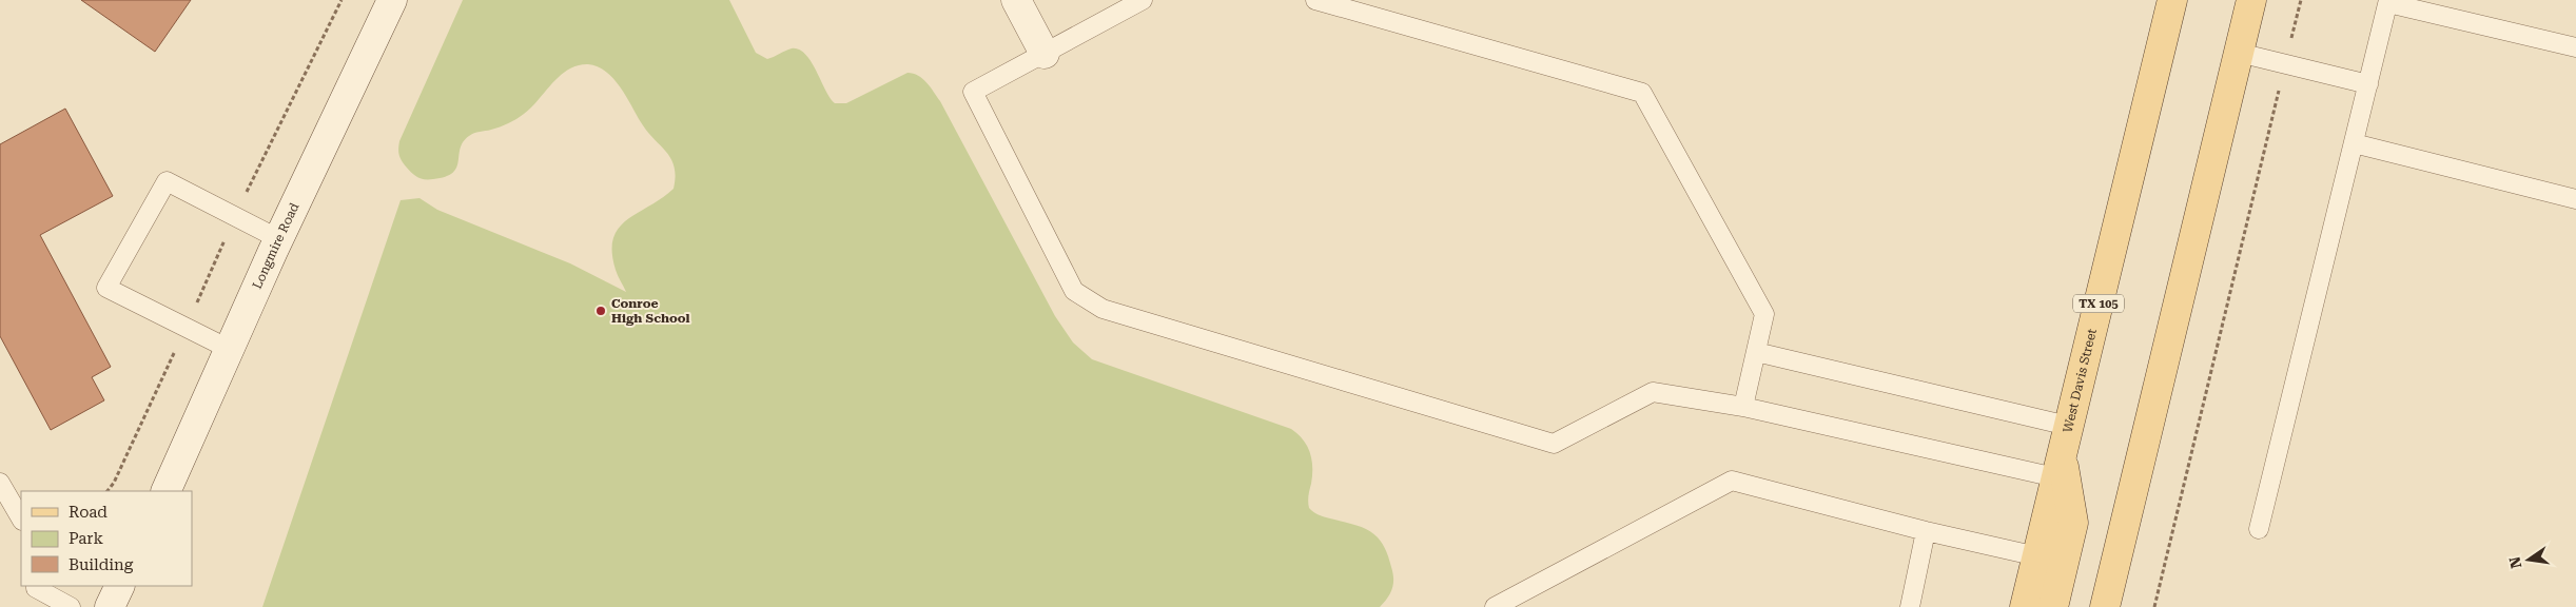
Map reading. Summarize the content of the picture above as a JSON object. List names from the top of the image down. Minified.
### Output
{"streets":{"main road":["Longmire Road","TX 105","West Davis Street"]},"places":["Conroe High School"],"legend":["Road","Park","Building"],"north":"left"}
